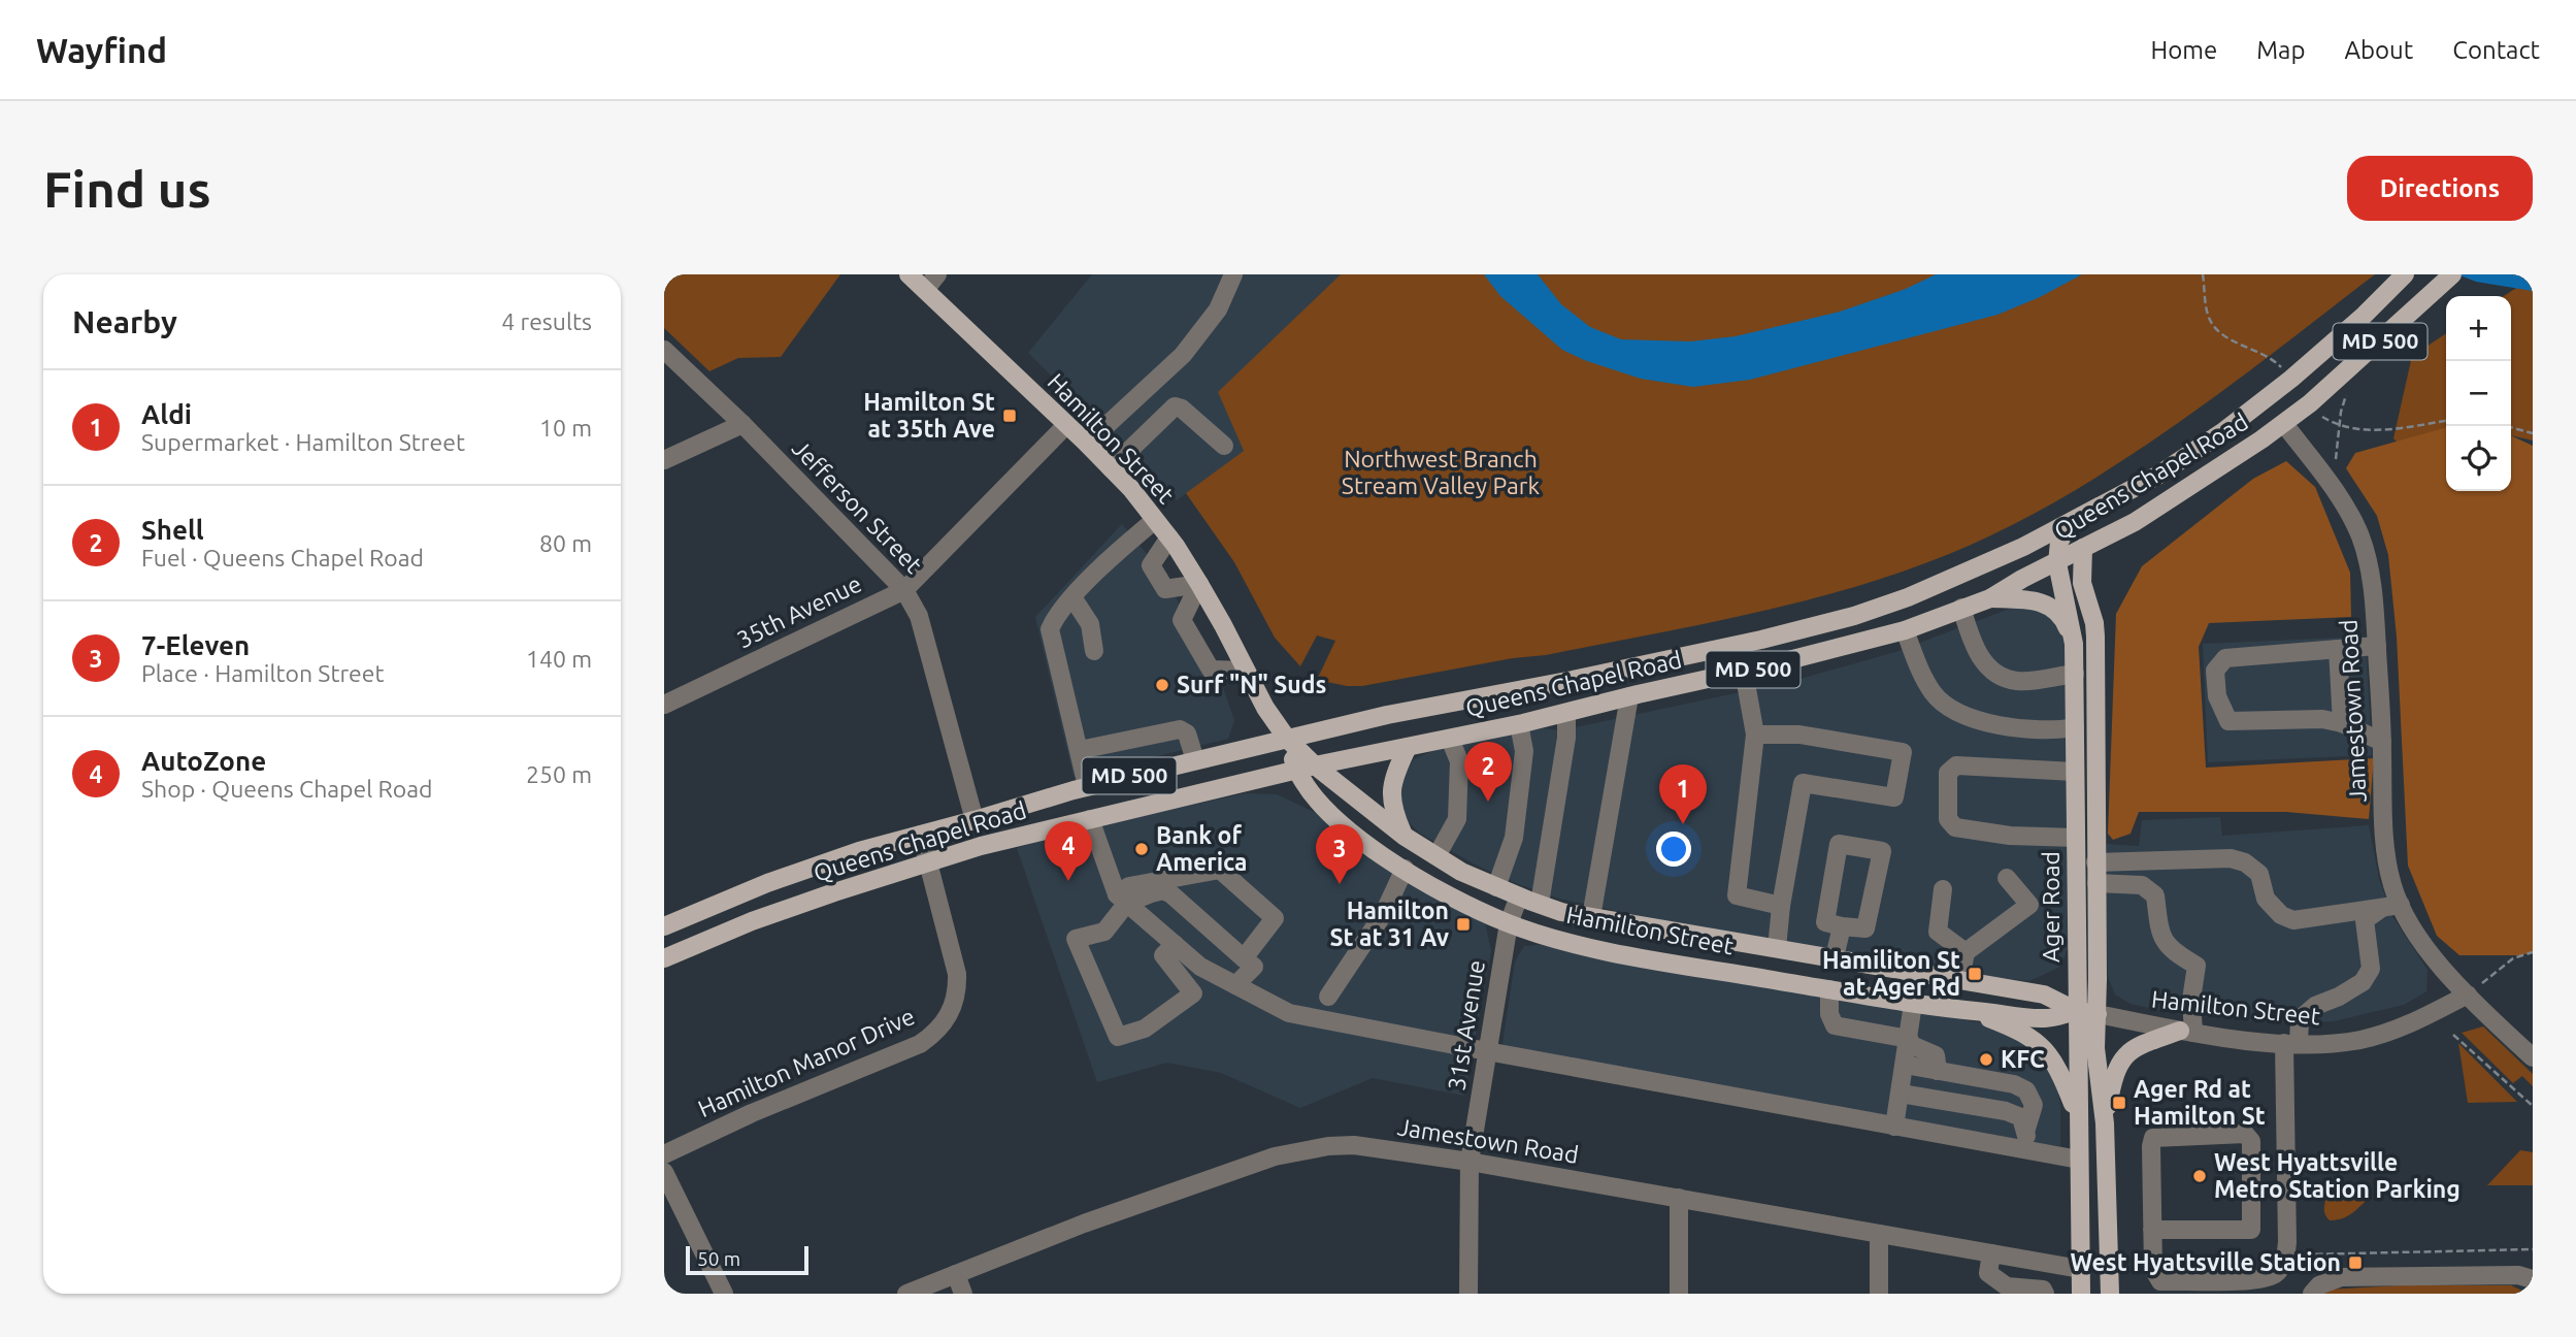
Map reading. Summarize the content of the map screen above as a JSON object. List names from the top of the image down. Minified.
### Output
{"streets":{"main road":["MD 500","Hamilton Street","Queens Chapel Road","Ager Road"],"street":["Jefferson Street","35th Avenue","Jamestown Road","31st Avenue","Hamilton Manor Drive"]},"crossings":[["Hamilton Street","Queens Chapel Road"],["Hamilton Street","35th Avenue"],["Hamilton Street","Jamestown Road"],["Hamilton Street","Ager Road"],["Hamilton Street","31st Avenue"],["Queens Chapel Road","Jefferson Street"],["Queens Chapel Road","Jamestown Road"],["Queens Chapel Road","Ager Road"],["Queens Chapel Road","Hamilton Manor Drive"],["Jefferson Street","35th Avenue"],["Jamestown Road","Ager Road"],["Jamestown Road","31st Avenue"]],"parks":["Northwest Branch Stream Valley Park"],"places":{"transit":["Hamilton St at 35th Ave","Hamilton St at 31 Av","Hamiliton St at Ager Rd","Ager Rd at Hamilton St","West Hyattsville Station"],"other":["Surf \"N\" Suds","Bank of America","KFC","West Hyattsville Metro Station Parking"]},"scale_bar":"50 m","page":{"header":"Wayfind","nav":["Home","Map","About","Contact"],"buttons":"Directions","title":"Find us","heading":["Nearby","4 results"],"map_buttons":["+","−"],"list":[{"mark":"1","name":"Aldi","note":"Supermarket · Hamilton Street","value":"10 m"},{"mark":"2","name":"Shell","note":"Fuel · Queens Chapel Road","value":"80 m"},{"mark":"3","name":"7-Eleven","note":"Place · Hamilton Street","value":"140 m"},{"mark":"4","name":"AutoZone","note":"Shop · Queens Chapel Road","value":"250 m"}],"pins":["2","1","4","3"],"scale":"50 m"}}
